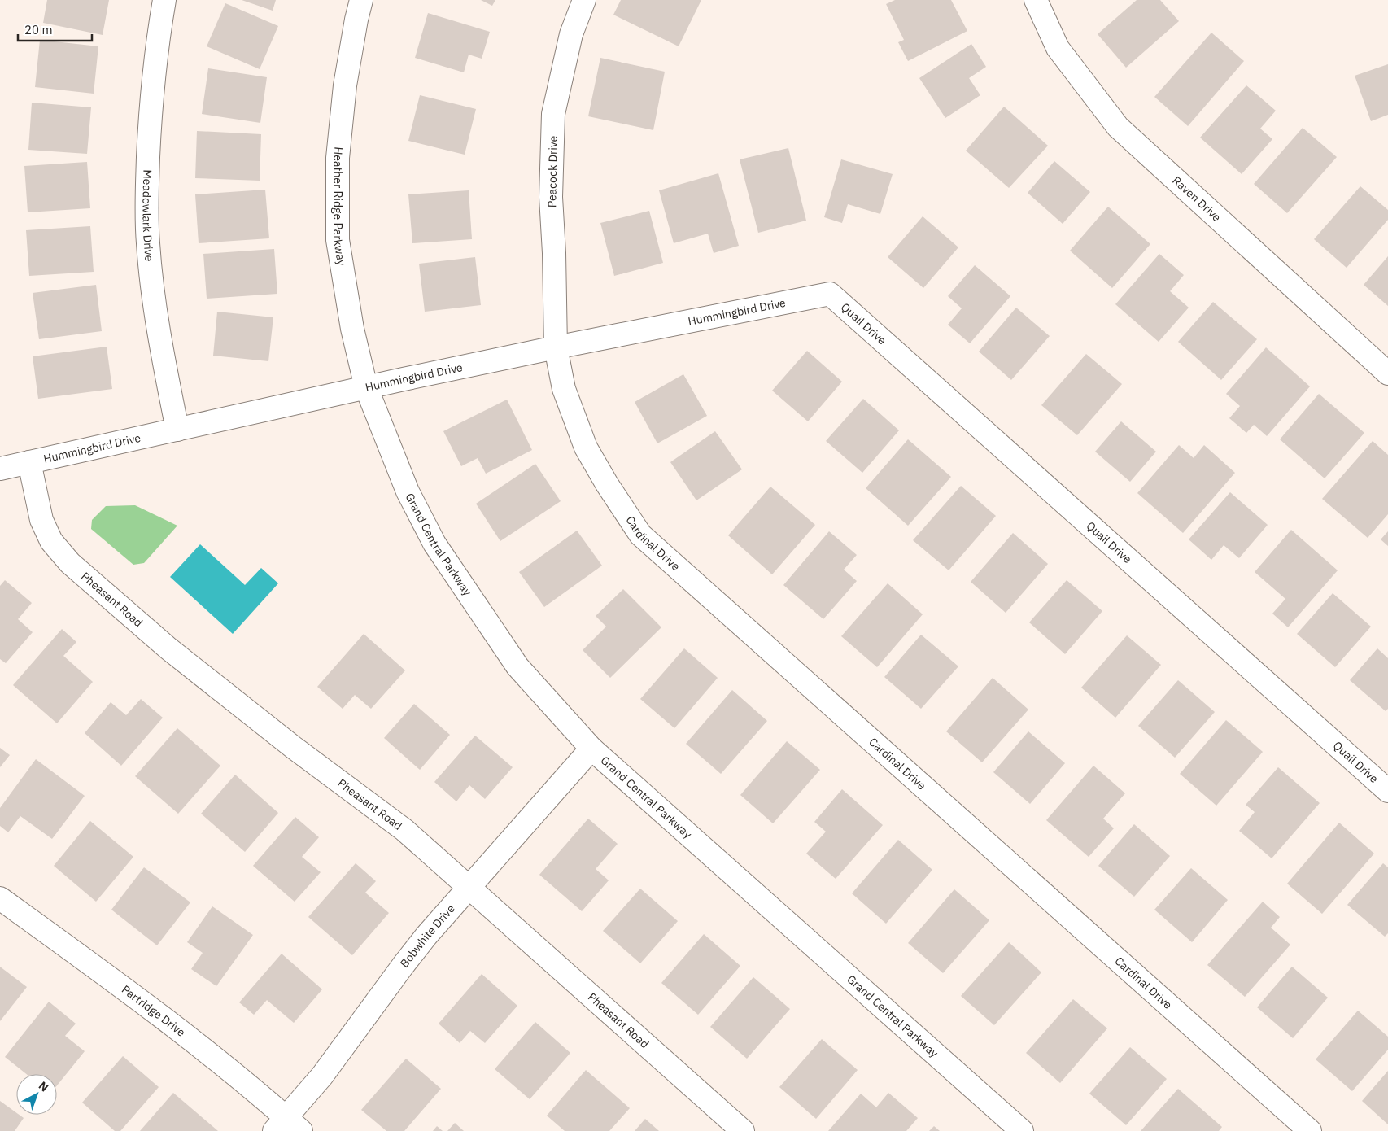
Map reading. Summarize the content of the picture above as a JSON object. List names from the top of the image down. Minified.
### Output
{"streets":{"street":["Peacock Drive","Raven Drive","Heather Ridge Parkway","Meadowlark Drive","Hummingbird Drive","Quail Drive","Cardinal Drive","Grand Central Parkway","Pheasant Road","Bobwhite Drive","Partridge Drive"]},"crossings":[["Peacock Drive","Hummingbird Drive"],["Peacock Drive","Cardinal Drive"],["Heather Ridge Parkway","Hummingbird Drive"],["Heather Ridge Parkway","Grand Central Parkway"],["Meadowlark Drive","Hummingbird Drive"],["Hummingbird Drive","Quail Drive"],["Hummingbird Drive","Cardinal Drive"],["Hummingbird Drive","Grand Central Parkway"],["Hummingbird Drive","Pheasant Road"],["Grand Central Parkway","Bobwhite Drive"],["Pheasant Road","Bobwhite Drive"],["Bobwhite Drive","Partridge Drive"]],"scale_bar":"20 m","north":"top right"}
